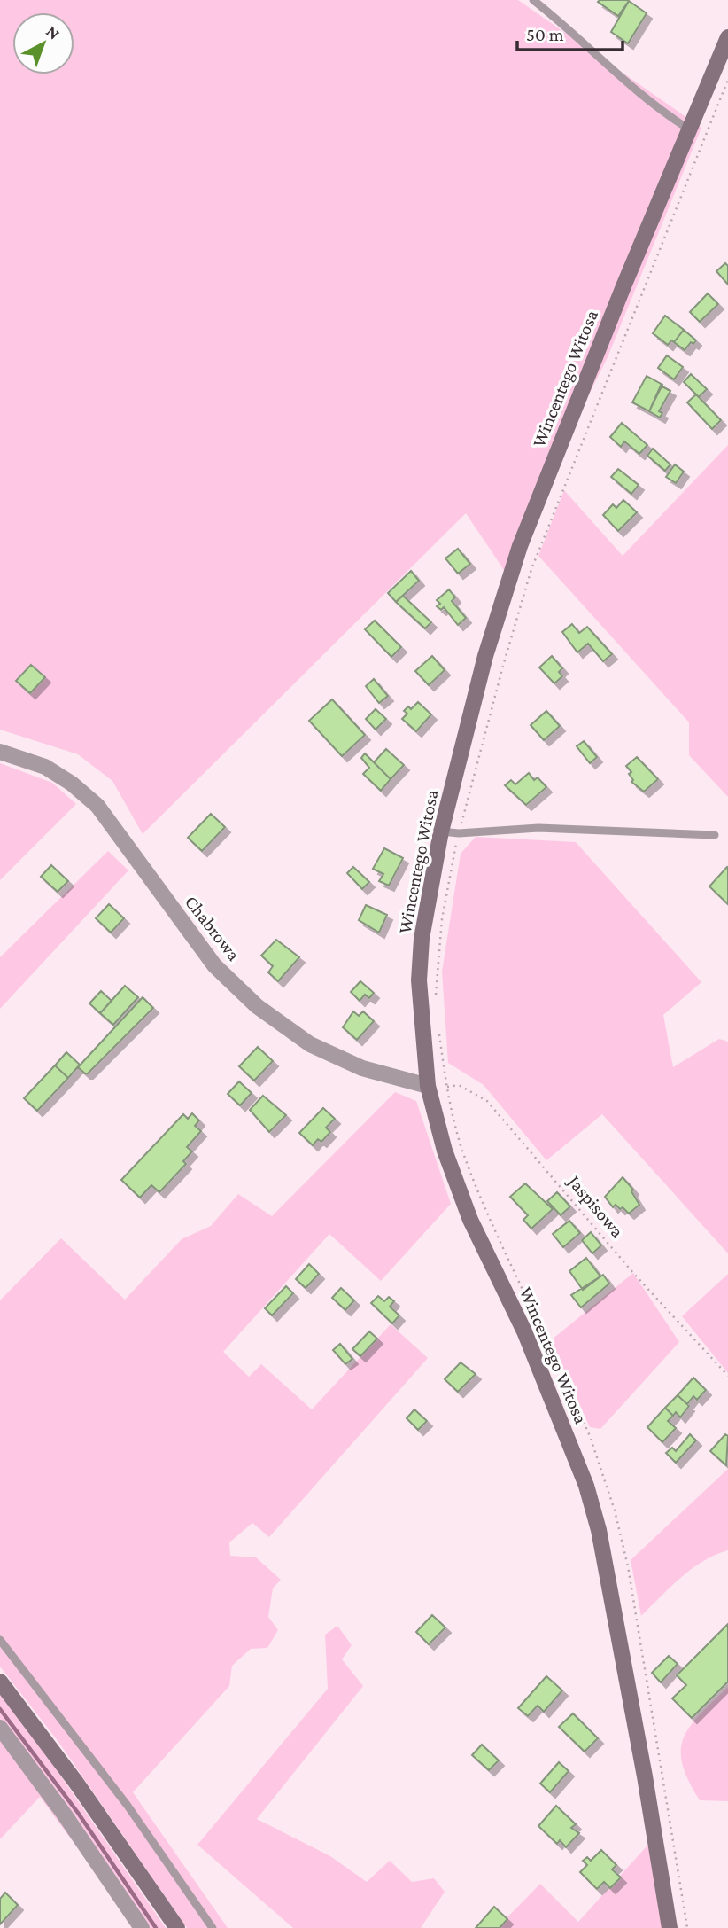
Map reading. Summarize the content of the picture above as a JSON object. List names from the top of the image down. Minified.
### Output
{"streets":{"main road":["Wincentego Witosa"],"street":["Chabrowa"],"path":["Jaspisowa"]},"crossings":[["Wincentego Witosa","Chabrowa"],["Wincentego Witosa","Jaspisowa"],["Chabrowa","Jaspisowa"]],"scale_bar":"50 m","north":"top right"}
